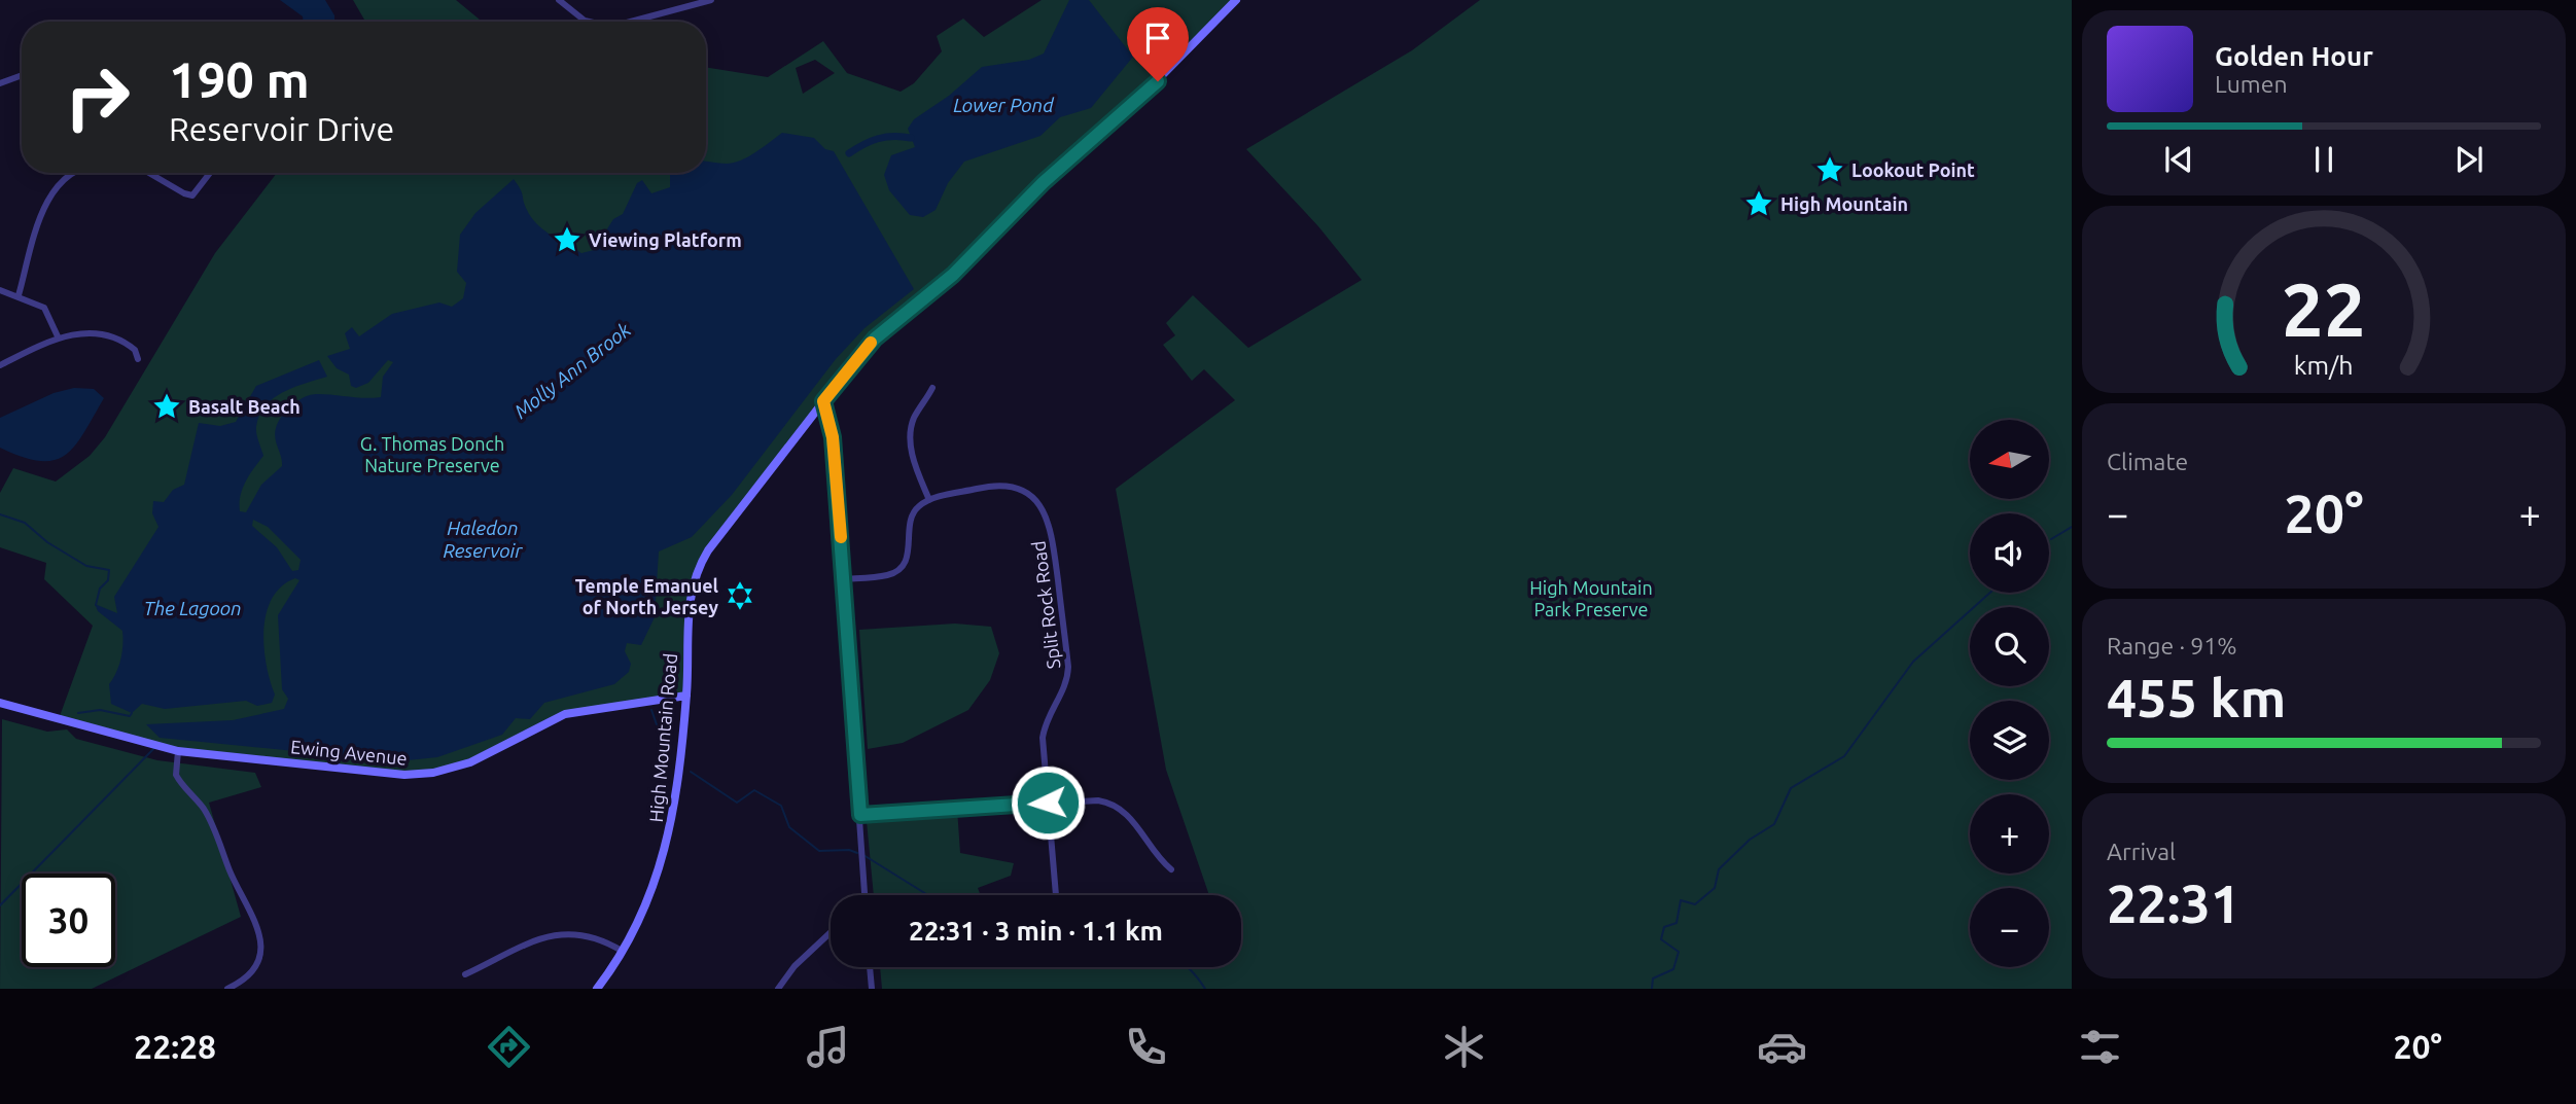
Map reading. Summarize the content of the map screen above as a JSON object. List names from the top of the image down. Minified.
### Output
{"streets":{"main road":["High Mountain Road","Ewing Avenue"],"street":["Split Rock Road"]},"crossings":[["High Mountain Road","Ewing Avenue"]],"water":["Lower Pond","Molly Ann Brook","Haledon Reservoir","The Lagoon"],"parks":["G. Thomas Donch Nature Preserve","High Mountain Park Preserve"],"places":{"place":["Lookout Point","High Mountain","Viewing Platform","Basalt Beach"],"synagogue":["Temple Emanuel of North Jersey"]},"north":"left","page":{"turn":["190 m","Reservoir Drive"],"song":["Golden Hour","Lumen"],"tile":["Climate",["Range · 91%","455 km"],["Arrival","22:31"]],"map_buttons":["+","−"],"heat":["−","20°","+"],"limit":"30","trip":"22:31 · 3 min · 1.1 km","tabs":["22:28","20°"],"gauge":["22","km/h"]}}
